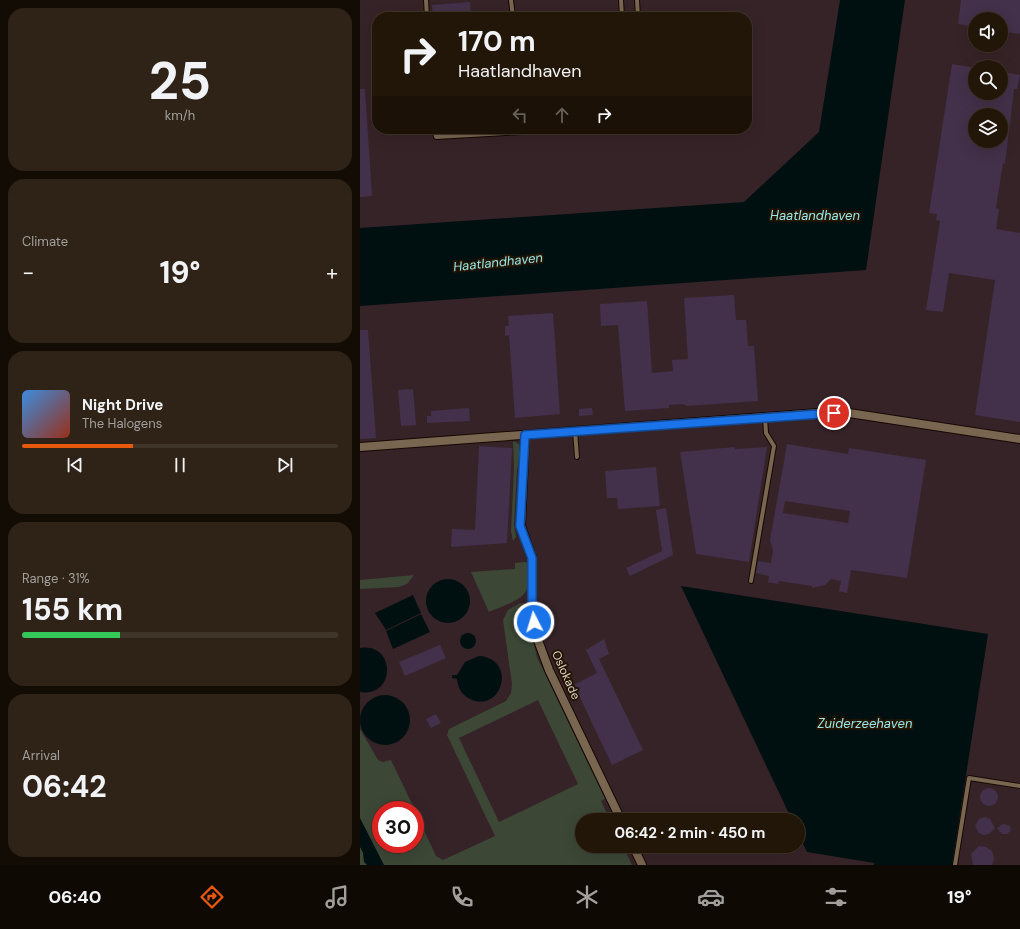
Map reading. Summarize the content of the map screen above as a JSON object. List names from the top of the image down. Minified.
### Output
{"streets":{"street":["Oslokade"]},"water":["Haatlandhaven","Zuiderzeehaven"],"page":{"tile":[["25","km/h"],"Climate",["Range · 31%","155 km"],["Arrival","06:42"]],"turn":["170 m","Haatlandhaven"],"heat":["−","19°","+"],"song":["Night Drive","The Halogens"],"limit":"30","trip":"06:42 · 2 min · 450 m","tabs":["06:40","19°"]}}
